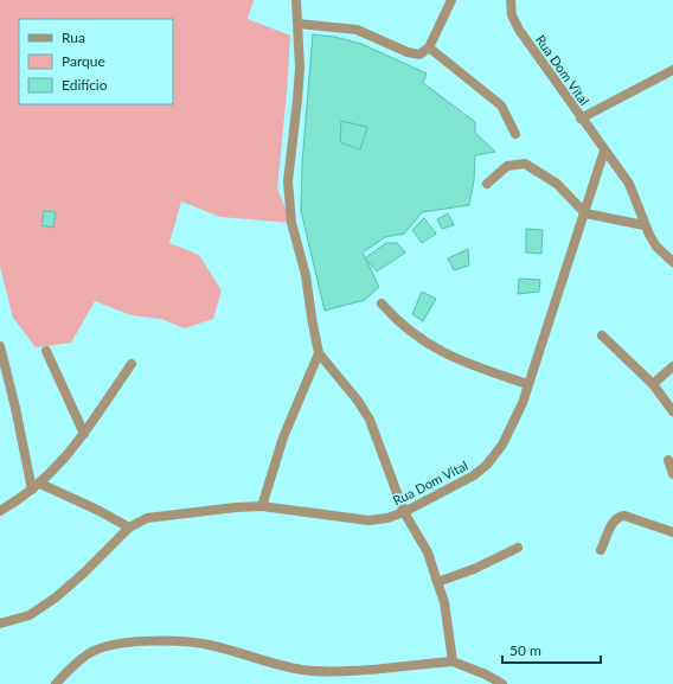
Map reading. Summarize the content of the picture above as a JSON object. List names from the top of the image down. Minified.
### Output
{"streets":{"street":["Rua Dom Vital"]},"legend":["Rua","Parque","Edifício"],"scale_bar":"50 m"}
